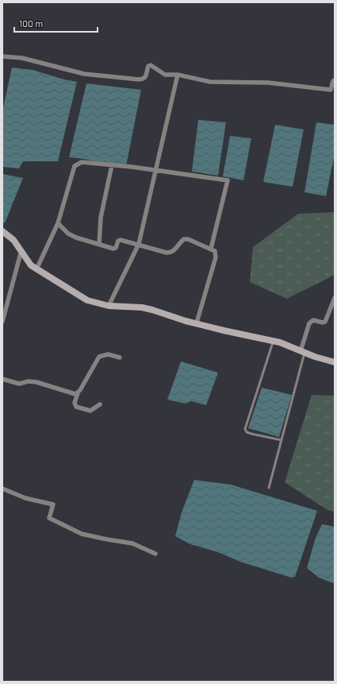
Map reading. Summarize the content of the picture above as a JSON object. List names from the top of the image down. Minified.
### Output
{"scale_bar":"100 m"}
